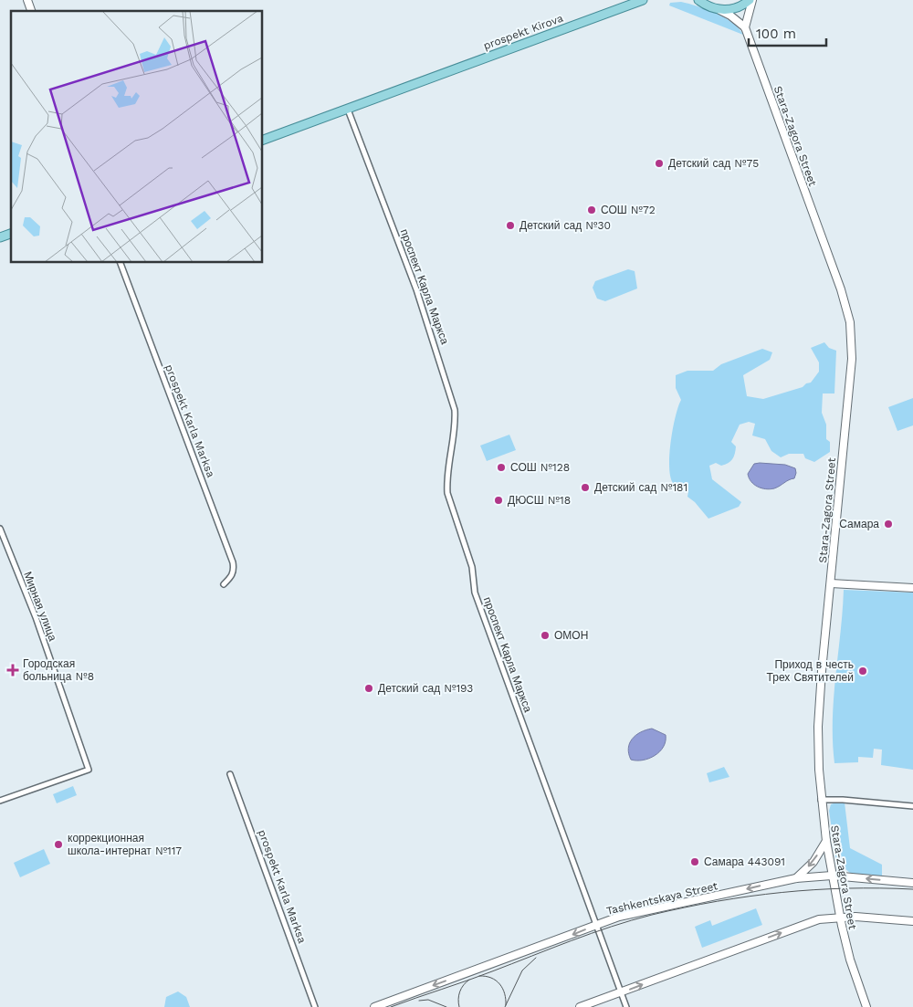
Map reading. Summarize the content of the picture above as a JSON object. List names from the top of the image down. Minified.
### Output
{"streets":{"main road":["prospekt Kirova","Stara-Zagora Street","Tashkentskaya Street"],"street":["проспект Карла Маркса","prospekt Karla Marksa","Мирная улица"]},"crossings":[["prospekt Kirova","проспект Карла Маркса"],["Stara-Zagora Street","Tashkentskaya Street"],["проспект Карла Маркса","Tashkentskaya Street"]],"places":{"other":["Детский сад №75","СОШ №72","Детский сад №30","СОШ №128","Детский сад №181","ДЮСШ №18","Самара","ОМОН","Приход в честь Трех Святителей","Детский сад №193","коррекционная школа-интернат №117","Самара 443091"],"health":["Городская больница №8"]},"scale_bar":"100 m"}
